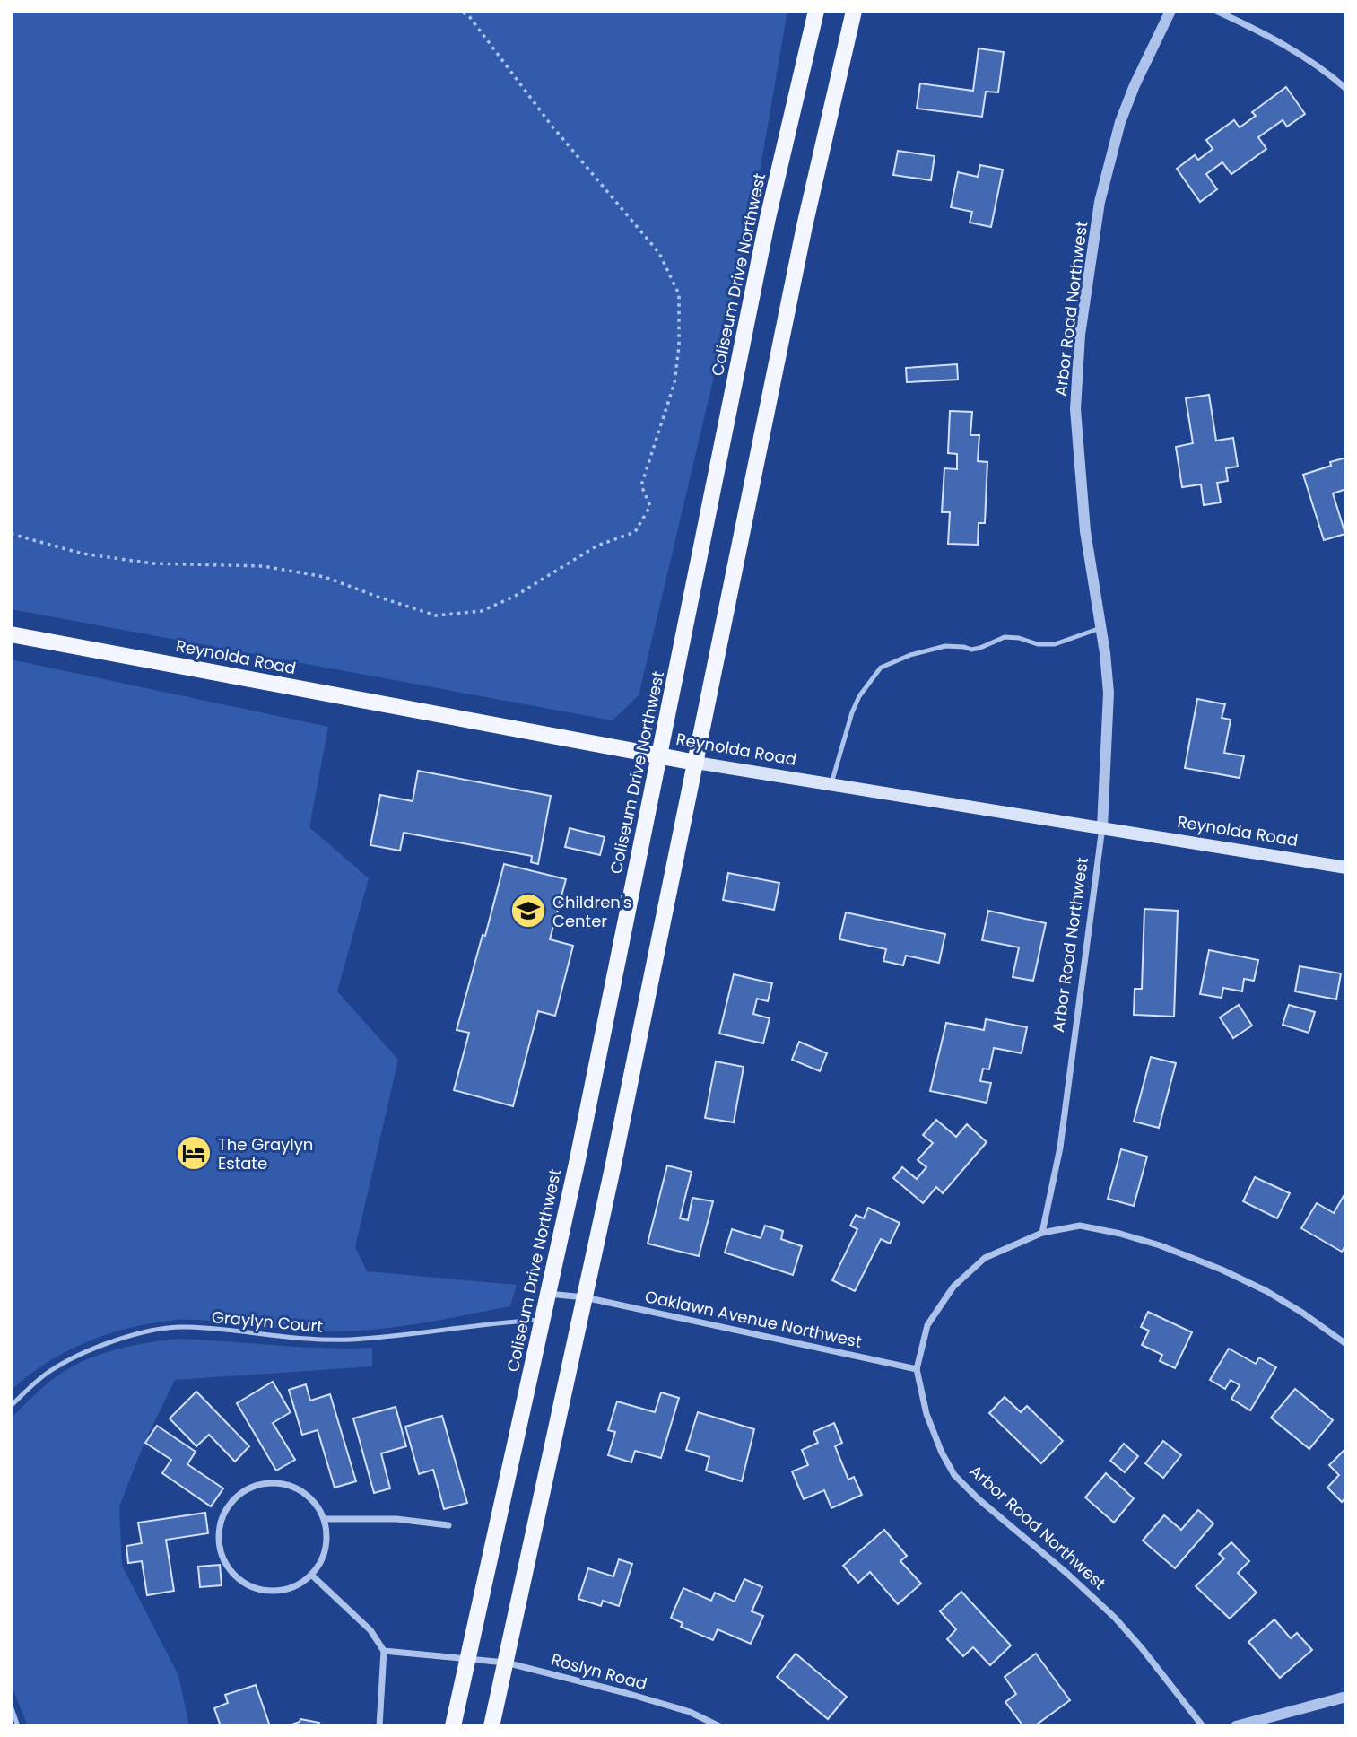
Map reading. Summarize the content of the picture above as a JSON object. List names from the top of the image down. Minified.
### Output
{"streets":{"main road":["Coliseum Drive Northwest","Reynolda Road"],"street":["Arbor Road Northwest","Oaklawn Avenue Northwest","Roslyn Road"],"lane":["Graylyn Court"]},"crossings":[["Coliseum Drive Northwest","Reynolda Road"],["Coliseum Drive Northwest","Oaklawn Avenue Northwest"],["Coliseum Drive Northwest","Graylyn Court"],["Coliseum Drive Northwest","Roslyn Road"],["Arbor Road Northwest","Reynolda Road"],["Arbor Road Northwest","Oaklawn Avenue Northwest"]],"places":{"school or university":["Children's Center"],"hotel":["The Graylyn Estate"]}}
